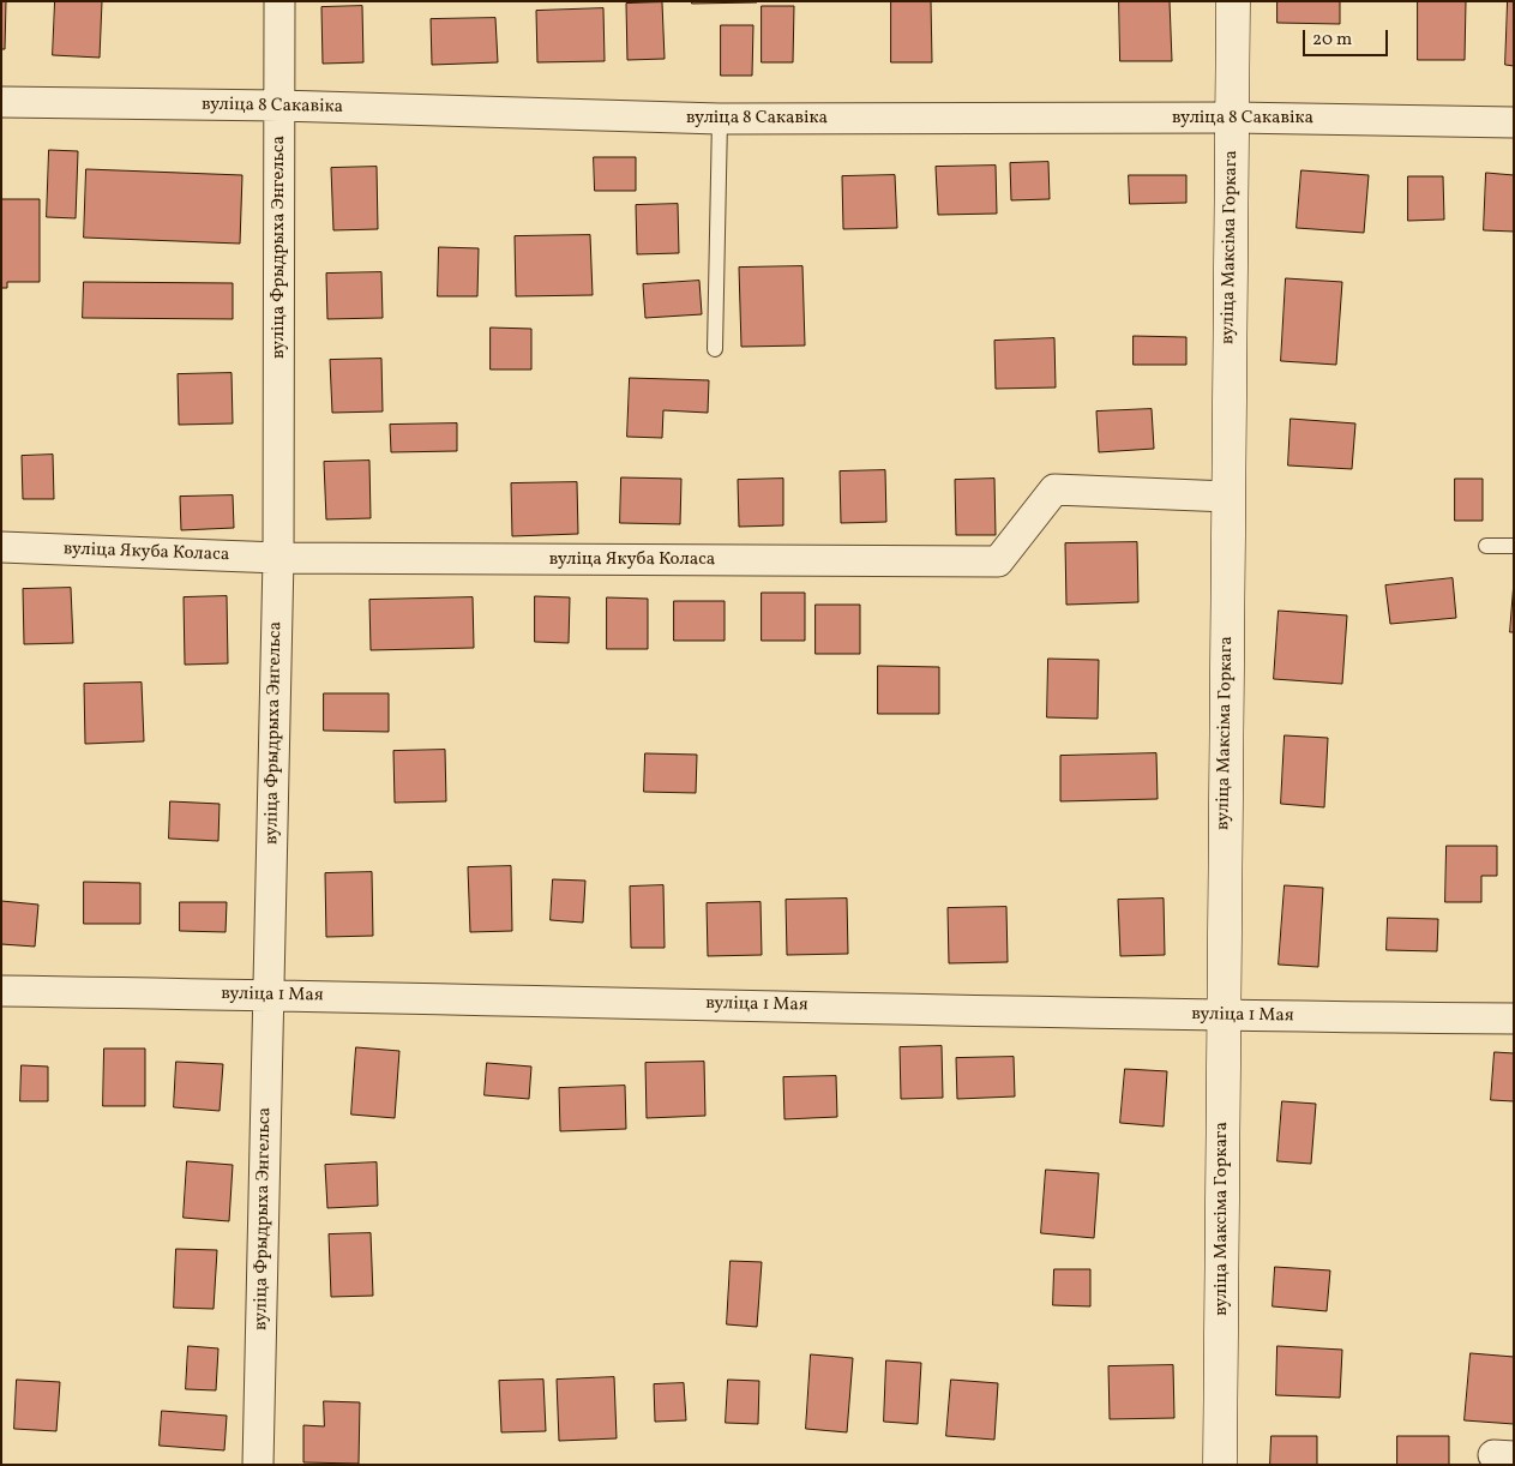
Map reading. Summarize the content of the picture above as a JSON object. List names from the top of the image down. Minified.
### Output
{"streets":{"street":["вуліца 8 Сакавіка","вуліца Фрыдрыха Энгельса","вуліца Максіма Горкага","вуліца Якуба Коласа","вуліца 1 Мая"]},"crossings":[["вуліца 8 Сакавіка","вуліца Фрыдрыха Энгельса"],["вуліца 8 Сакавіка","вуліца Максіма Горкага"],["вуліца Фрыдрыха Энгельса","вуліца Якуба Коласа"],["вуліца Фрыдрыха Энгельса","вуліца 1 Мая"],["вуліца Максіма Горкага","вуліца Якуба Коласа"],["вуліца Максіма Горкага","вуліца 1 Мая"]],"scale_bar":"20 m"}
